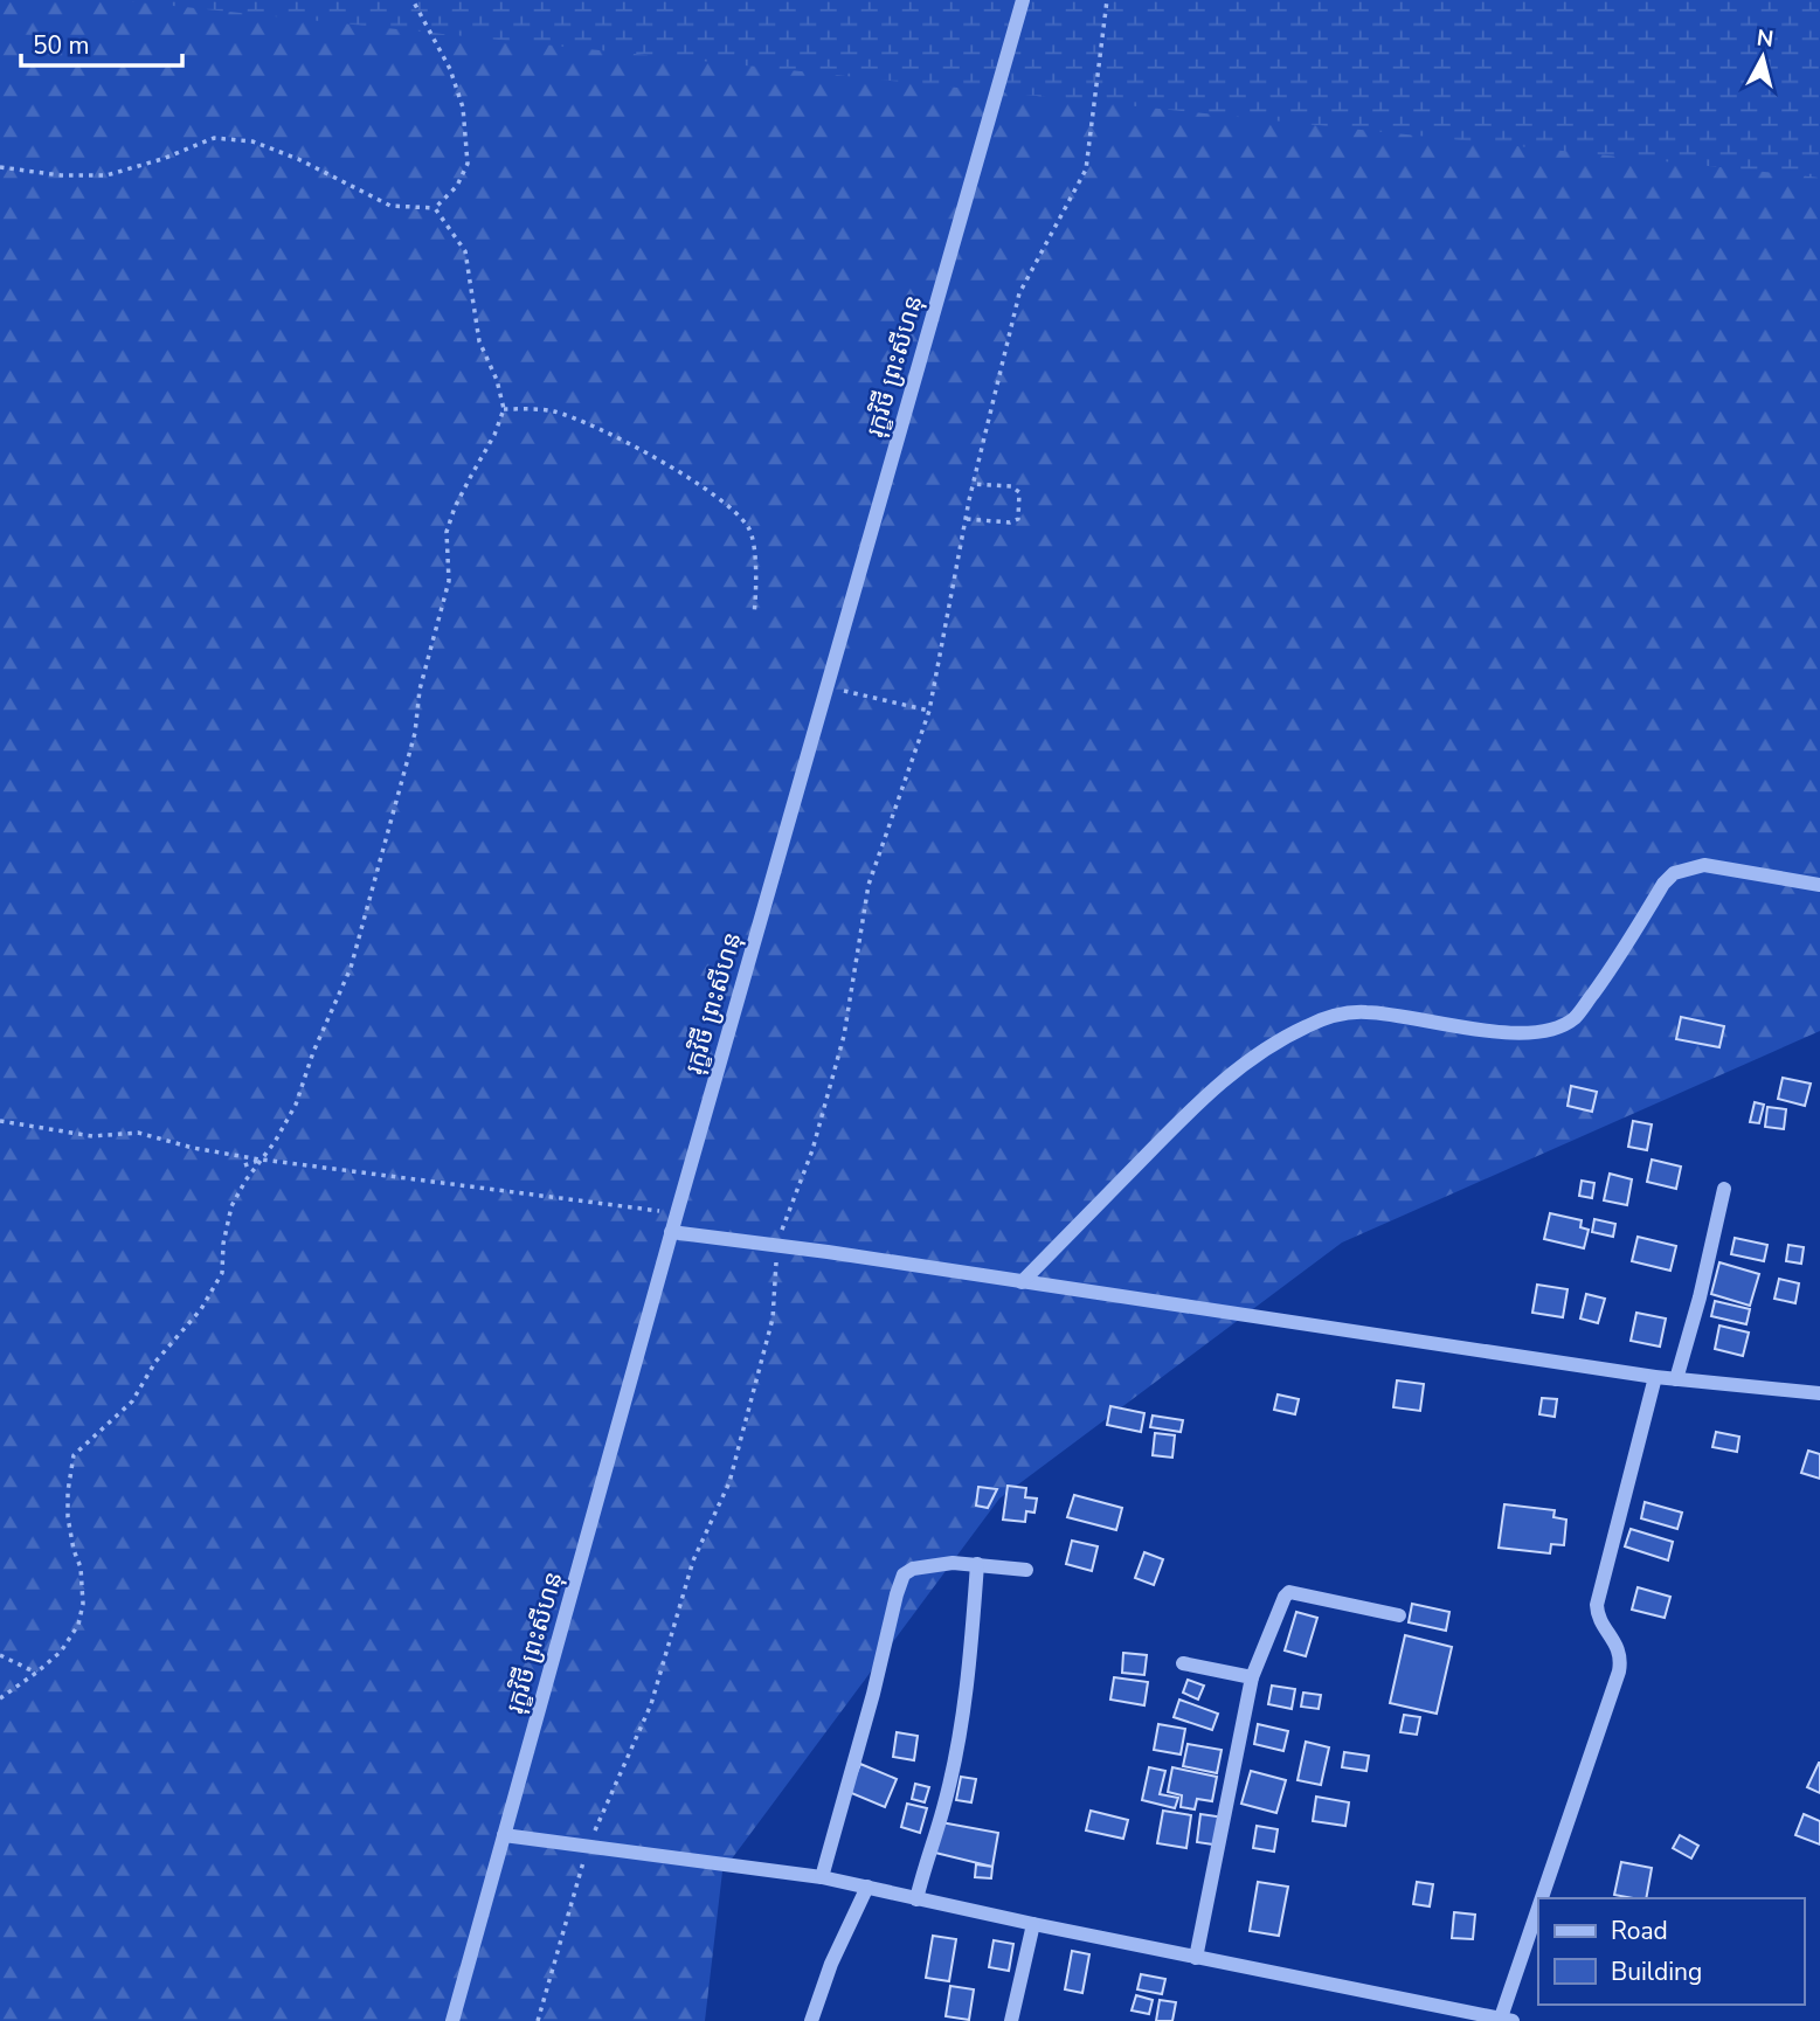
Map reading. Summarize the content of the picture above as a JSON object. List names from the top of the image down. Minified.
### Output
{"streets":{"street":["រុក្ខវិថី ព្រះសីហនុ"]},"legend":["Road","Building"],"scale_bar":"50 m","north":"top"}
